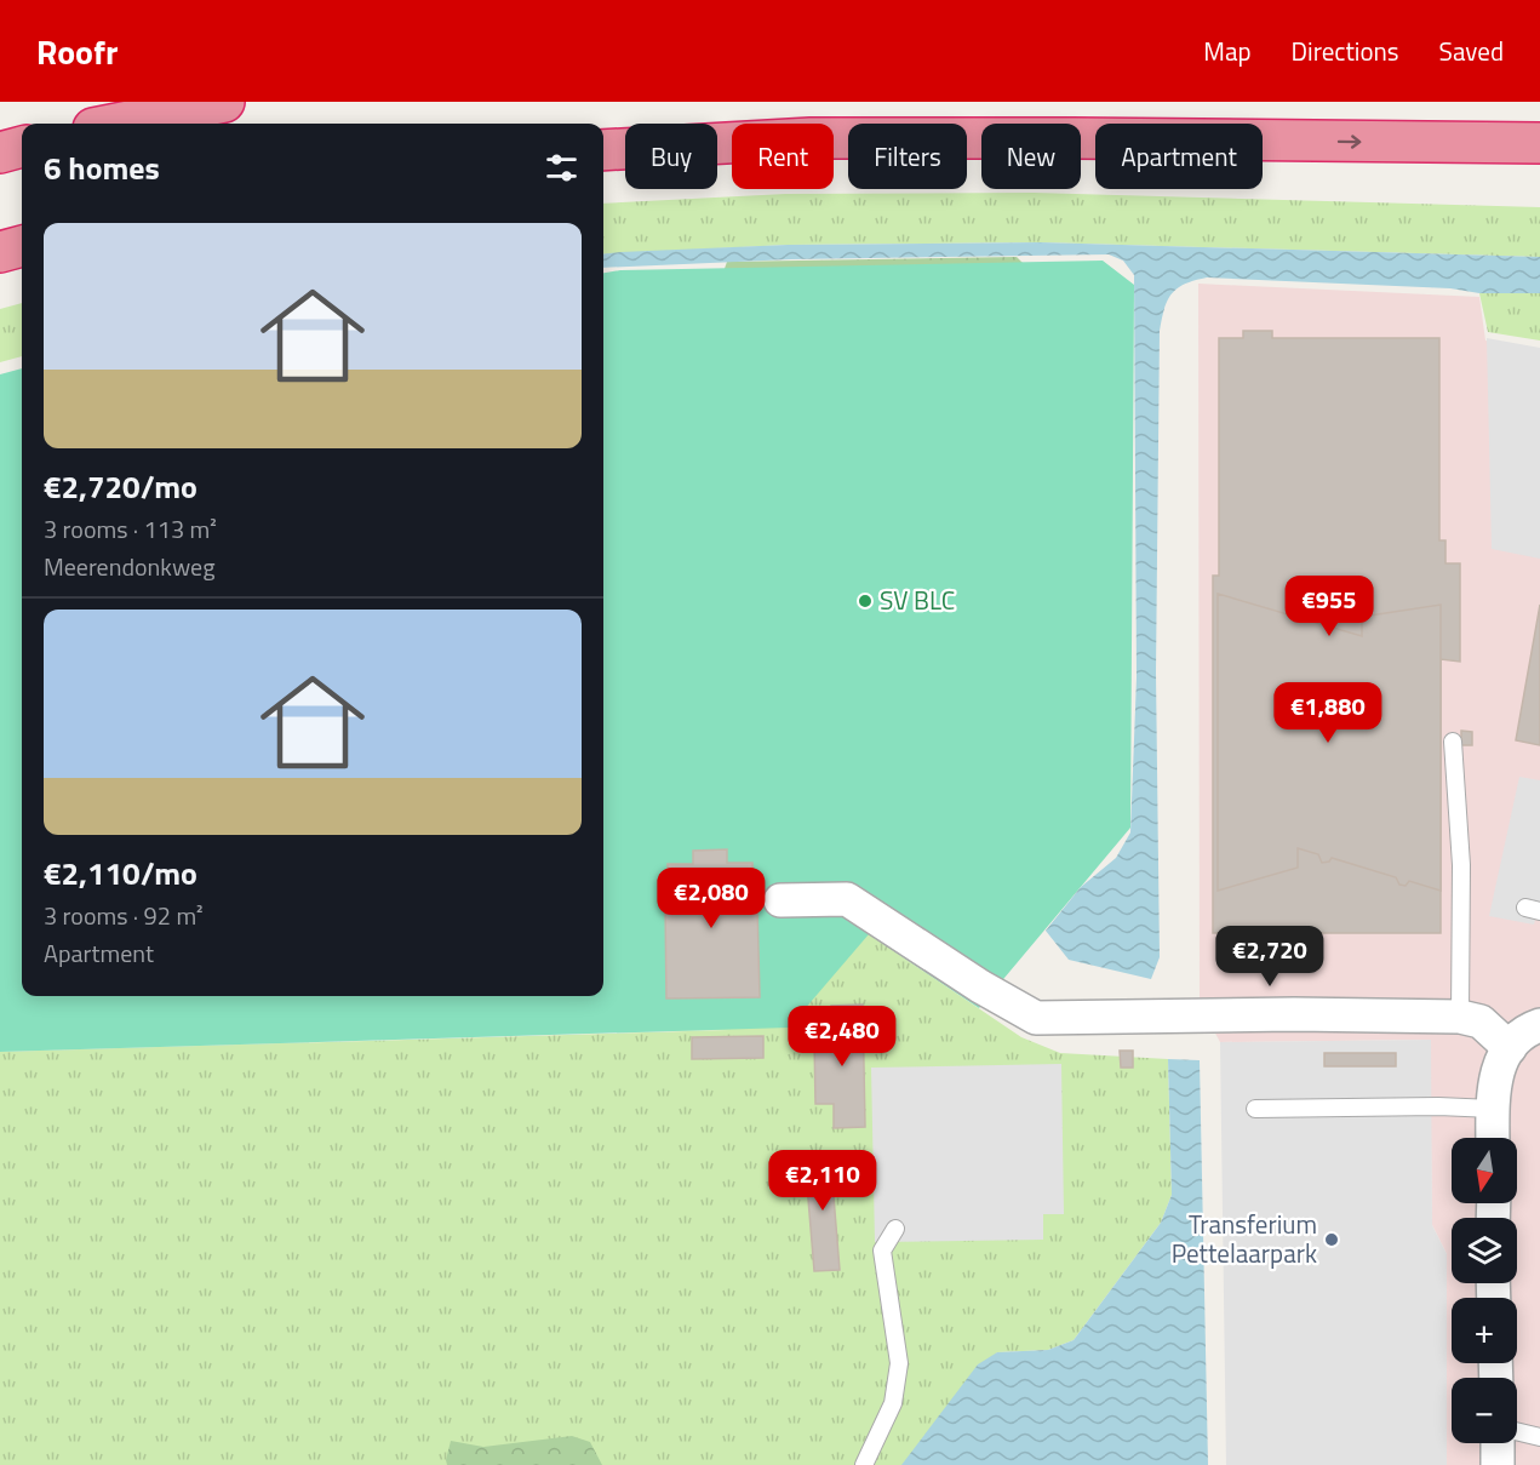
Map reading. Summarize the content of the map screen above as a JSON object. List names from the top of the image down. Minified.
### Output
{"places":["SV BLC","Transferium Pettelaarpark"],"north":"bottom","page":{"header":"Roofr","nav":["Map","Directions","Saved"],"chip":["Buy","Rent","Filters","New","Apartment"],"heading":"6 homes","list":[{"name":"€2,720/mo","note":"3 rooms · 113 m² · Meerendonkweg"},{"name":"€2,110/mo","note":"3 rooms · 92 m² · Apartment"}],"price":["€955","€1,880","€2,080","€2,720","€2,480","€2,110"],"map_buttons":["+","−"]}}
